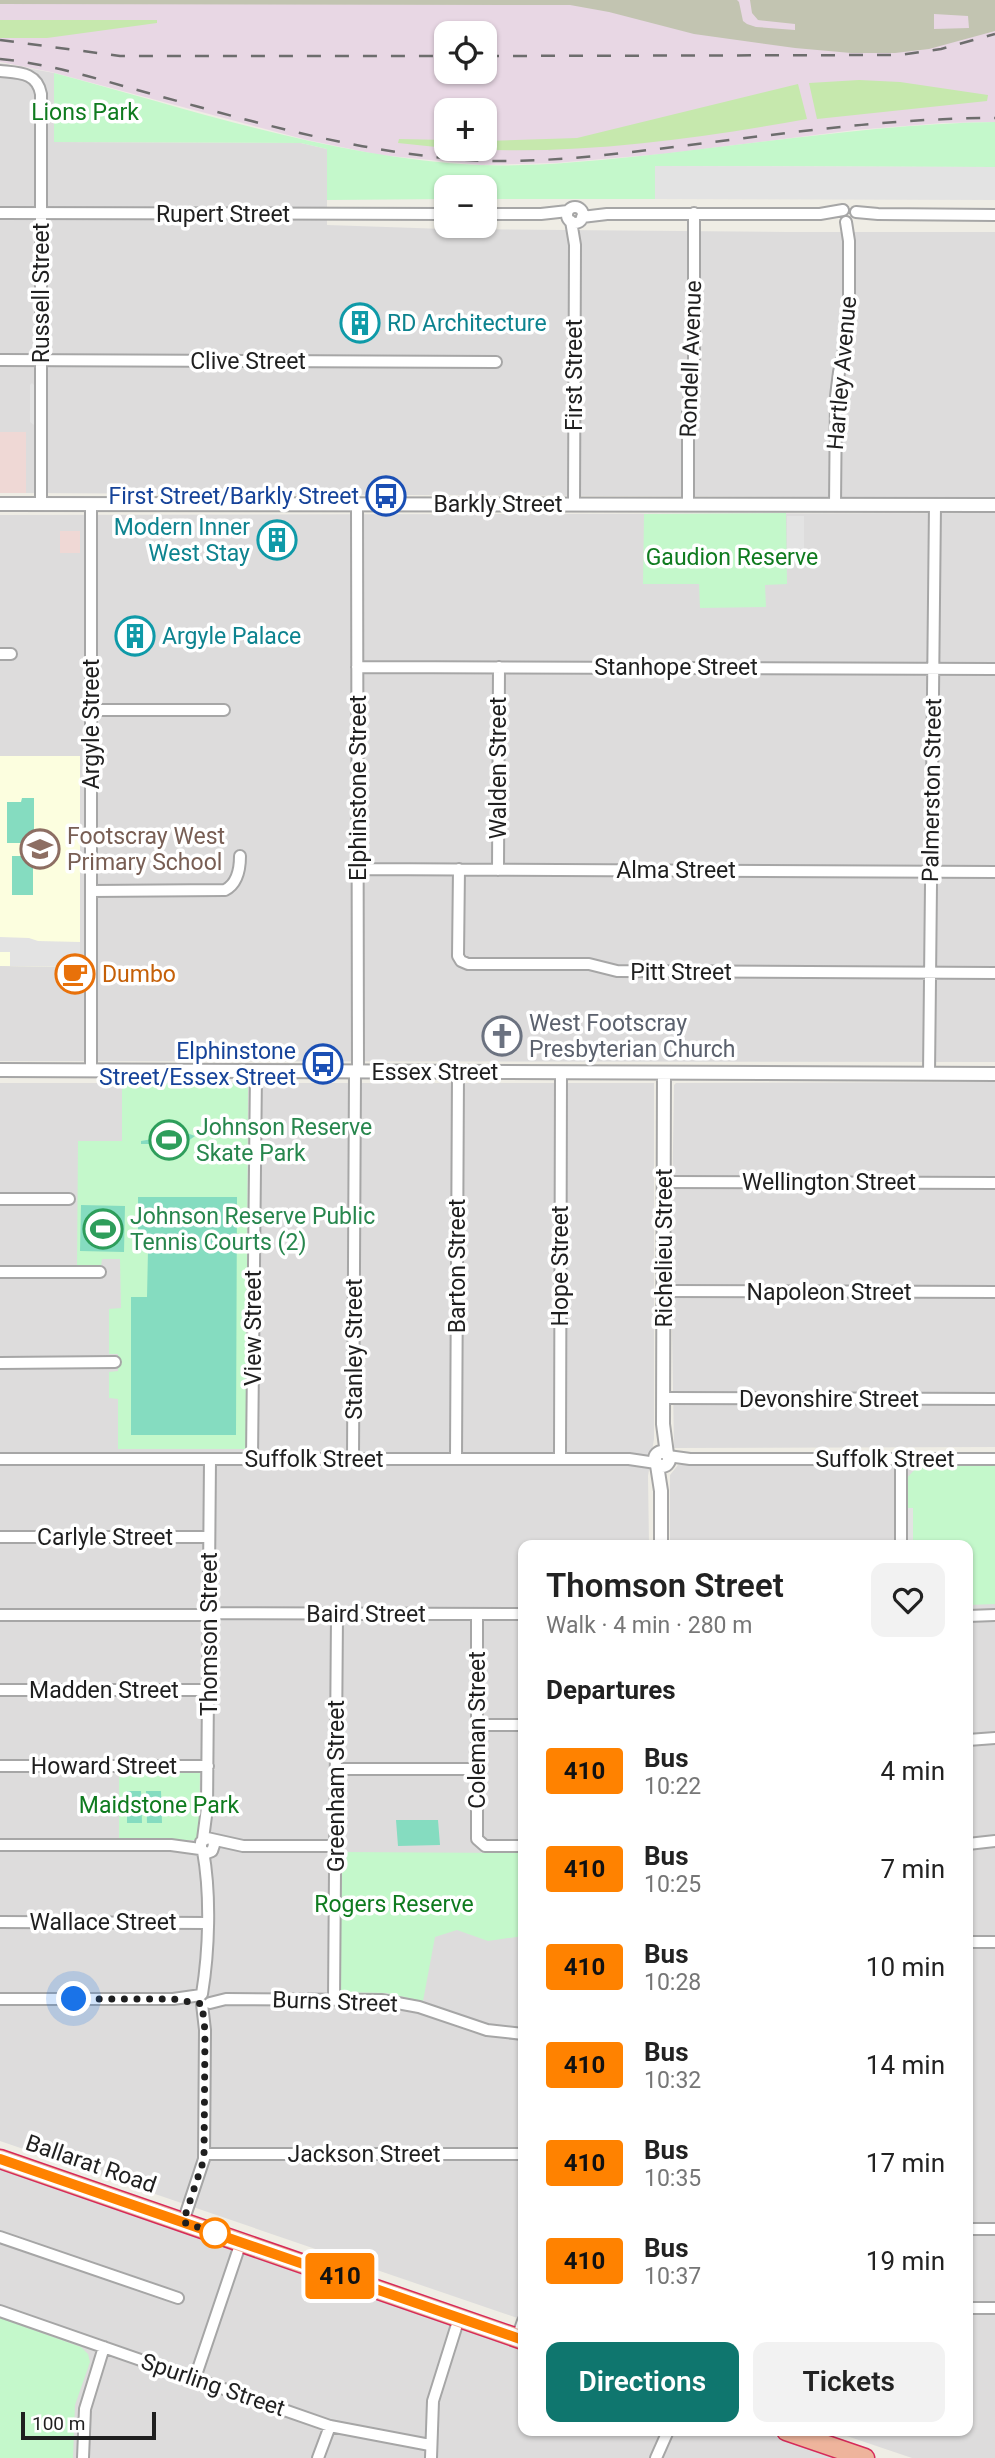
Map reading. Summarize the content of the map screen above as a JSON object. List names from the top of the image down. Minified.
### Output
{"streets":{"highway":["Ballarat Road"],"street":["Rupert Street","Russell Street","Rondell Avenue","Clive Street","Hartley Avenue","First Street","Barkly Street","Stanhope Street","Argyle Street","Walden Street","Elphinstone Street","Palmerston Street","Alma Street","Pitt Street","Essex Street","Wellington Street","Richelieu Street","Barton Street","Hope Street","Napoleon Street","View Street","Stanley Street","Devonshire Street","Suffolk Street","Carlyle Street","Baird Street","Thomson Street","Madden Street","Coleman Street","Howard Street","Greenham Street","Wallace Street","Burns Street","Jackson Street","Spurling Street"]},"crossings":[["Rupert Street","Russell Street"],["Russell Street","Clive Street"],["Russell Street","Barkly Street"],["Rondell Avenue","Barkly Street"],["Hartley Avenue","Barkly Street"],["First Street","Barkly Street"],["Barkly Street","Argyle Street"],["Barkly Street","Elphinstone Street"],["Barkly Street","Palmerston Street"],["Stanhope Street","Walden Street"],["Stanhope Street","Elphinstone Street"],["Stanhope Street","Palmerston Street"],["Argyle Street","Essex Street"],["Walden Street","Alma Street"],["Elphinstone Street","Alma Street"],["Elphinstone Street","Essex Street"],["Elphinstone Street","Stanley Street"],["Palmerston Street","Alma Street"],["Palmerston Street","Pitt Street"],["Palmerston Street","Essex Street"],["Alma Street","Pitt Street"],["Essex Street","Richelieu Street"],["Essex Street","Barton Street"],["Essex Street","Hope Street"],["Essex Street","View Street"],["Essex Street","Stanley Street"],["Wellington Street","Richelieu Street"],["Richelieu Street","Napoleon Street"],["Richelieu Street","Devonshire Street"],["Richelieu Street","Suffolk Street"],["Barton Street","Suffolk Street"],["Hope Street","Suffolk Street"],["View Street","Suffolk Street"],["Stanley Street","Suffolk Street"],["Suffolk Street","Thomson Street"],["Carlyle Street","Thomson Street"],["Baird Street","Thomson Street"],["Baird Street","Coleman Street"],["Baird Street","Greenham Street"],["Thomson Street","Madden Street"],["Thomson Street","Howard Street"],["Thomson Street","Wallace Street"],["Thomson Street","Burns Street"],["Thomson Street","Jackson Street"],["Thomson Street","Ballarat Road"],["Greenham Street","Burns Street"]],"parks":["Lions Park","Gaudion Reserve","Maidstone Park","Rogers Reserve"],"places":{"building":["RD Architecture","Modern Inner West Stay","Argyle Palace"],"bus stop":["First Street/Barkly Street","Elphinstone Street/Essex Street"],"school or university":["Footscray West Primary School"],"cafe":["Dumbo"],"church":["West Footscray Presbyterian Church"],"sports":["Johnson Reserve Skate Park","Johnson Reserve Public Tennis Courts (2)"]},"lines":["bus line 410"],"scale_bar":"100 m","page":{"on_map":"410","map_buttons":["+","−"],"heading":[["Thomson Street","Walk · 4 min · 280 m"],"Departures"],"list":[{"mark":"410","name":"Bus","note":"10:22","value":"4 min"},{"mark":"410","name":"Bus","note":"10:25","value":"7 min"},{"mark":"410","name":"Bus","note":"10:28","value":"10 min"},{"mark":"410","name":"Bus","note":"10:32","value":"14 min"},{"mark":"410","name":"Bus","note":"10:35","value":"17 min"},{"mark":"410","name":"Bus","note":"10:37","value":"19 min"}],"buttons":["Directions","Tickets"],"scale":"100 m"}}
